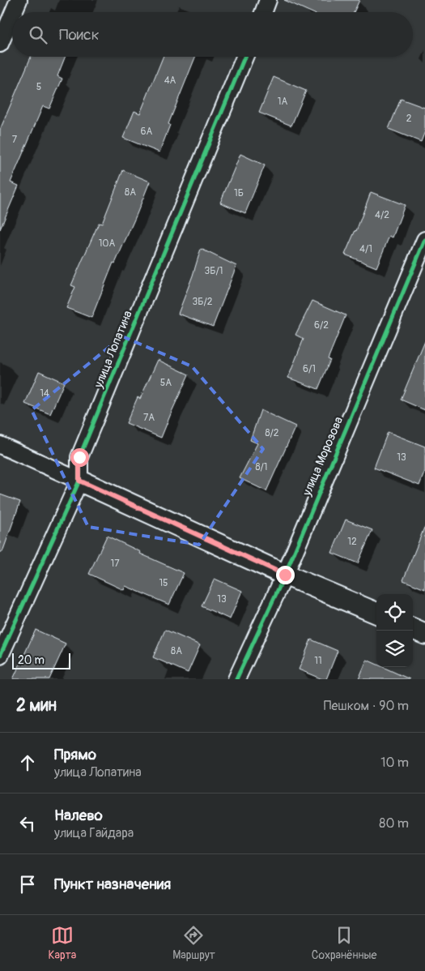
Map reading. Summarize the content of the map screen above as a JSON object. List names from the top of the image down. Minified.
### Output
{"streets":{"street":["улица Лопатина","улица Морозова"]},"house_numbers":["4А","5","1А","2","6А","7","8А","1Б","4/2","10А","4/1","3Б/1","3Б/2","6/2","6/1","5А","14","7А","8/2","13","8/1","12","17","15","13","8А","11"],"scale_bar":"20 m","page":{"search":"Поиск","scale":"20 m","heading":["2 мин","Пешком · 90 m"],"list":[["Прямо","улица Лопатина","10 m"],["Налево","улица Гайдара","80 m"],"Пункт назначения"],"nav":["Карта","Маршрут","Сохранённые"]}}
